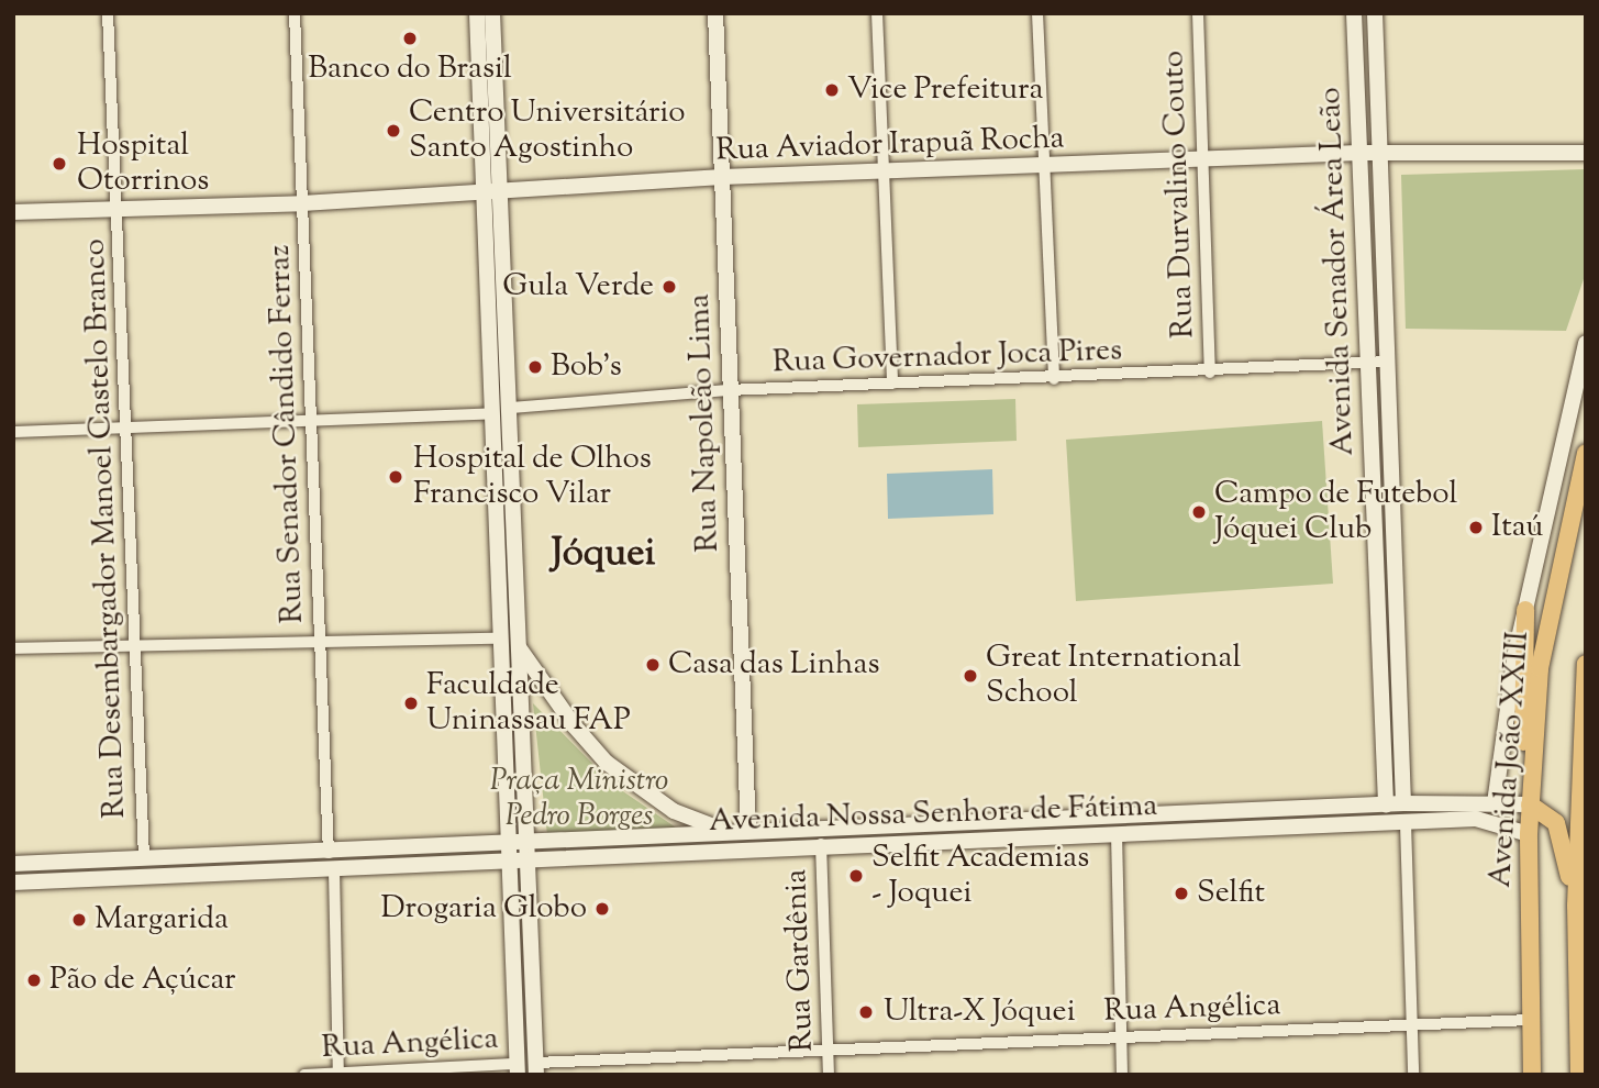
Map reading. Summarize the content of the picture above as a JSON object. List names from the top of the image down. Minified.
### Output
{"streets":{"main road":["Rua Aviador Irapuã Rocha","Avenida Senador Área Leão","Rua Napoleão Lima","Avenida João XXIII","Avenida Nossa Senhora de Fátima"],"street":["Rua Durvalino Couto","Rua Governador Joca Pires","Rua Senador Cândido Ferraz","Rua Desembargador Manoel Castelo Branco","Rua Gardênia","Rua Angélica"]},"crossings":[["Rua Aviador Irapuã Rocha","Rua Durvalino Couto"],["Rua Aviador Irapuã Rocha","Avenida Senador Área Leão"],["Rua Aviador Irapuã Rocha","Rua Napoleão Lima"],["Rua Aviador Irapuã Rocha","Rua Senador Cândido Ferraz"],["Rua Aviador Irapuã Rocha","Rua Desembargador Manoel Castelo Branco"],["Rua Durvalino Couto","Rua Governador Joca Pires"],["Avenida Senador Área Leão","Rua Governador Joca Pires"],["Avenida Senador Área Leão","Avenida Nossa Senhora de Fátima"],["Rua Governador Joca Pires","Rua Napoleão Lima"],["Rua Napoleão Lima","Avenida Nossa Senhora de Fátima"],["Rua Senador Cândido Ferraz","Avenida Nossa Senhora de Fátima"],["Rua Desembargador Manoel Castelo Branco","Avenida Nossa Senhora de Fátima"],["Avenida João XXIII","Avenida Nossa Senhora de Fátima"],["Avenida João XXIII","Rua Angélica"],["Avenida Nossa Senhora de Fátima","Rua Gardênia"],["Rua Gardênia","Rua Angélica"]],"districts":["Jóquei"],"parks":["Praça Ministro Pedro Borges"],"places":["Banco do Brasil","Vice Prefeitura","Centro Universitário Santo Agostinho","Hospital Otorrinos","Gula Verde","Bob's","Hospital de Olhos Francisco Vilar","Campo de Futebol Jóquei Club","Itaú","Casa das Linhas","Great International School","Faculdade Uninassau FAP","Selfit Academias - Joquei","Selfit","Drogaria Globo","Margarida","Pão de Açúcar","Ultra-X Jóquei"]}
